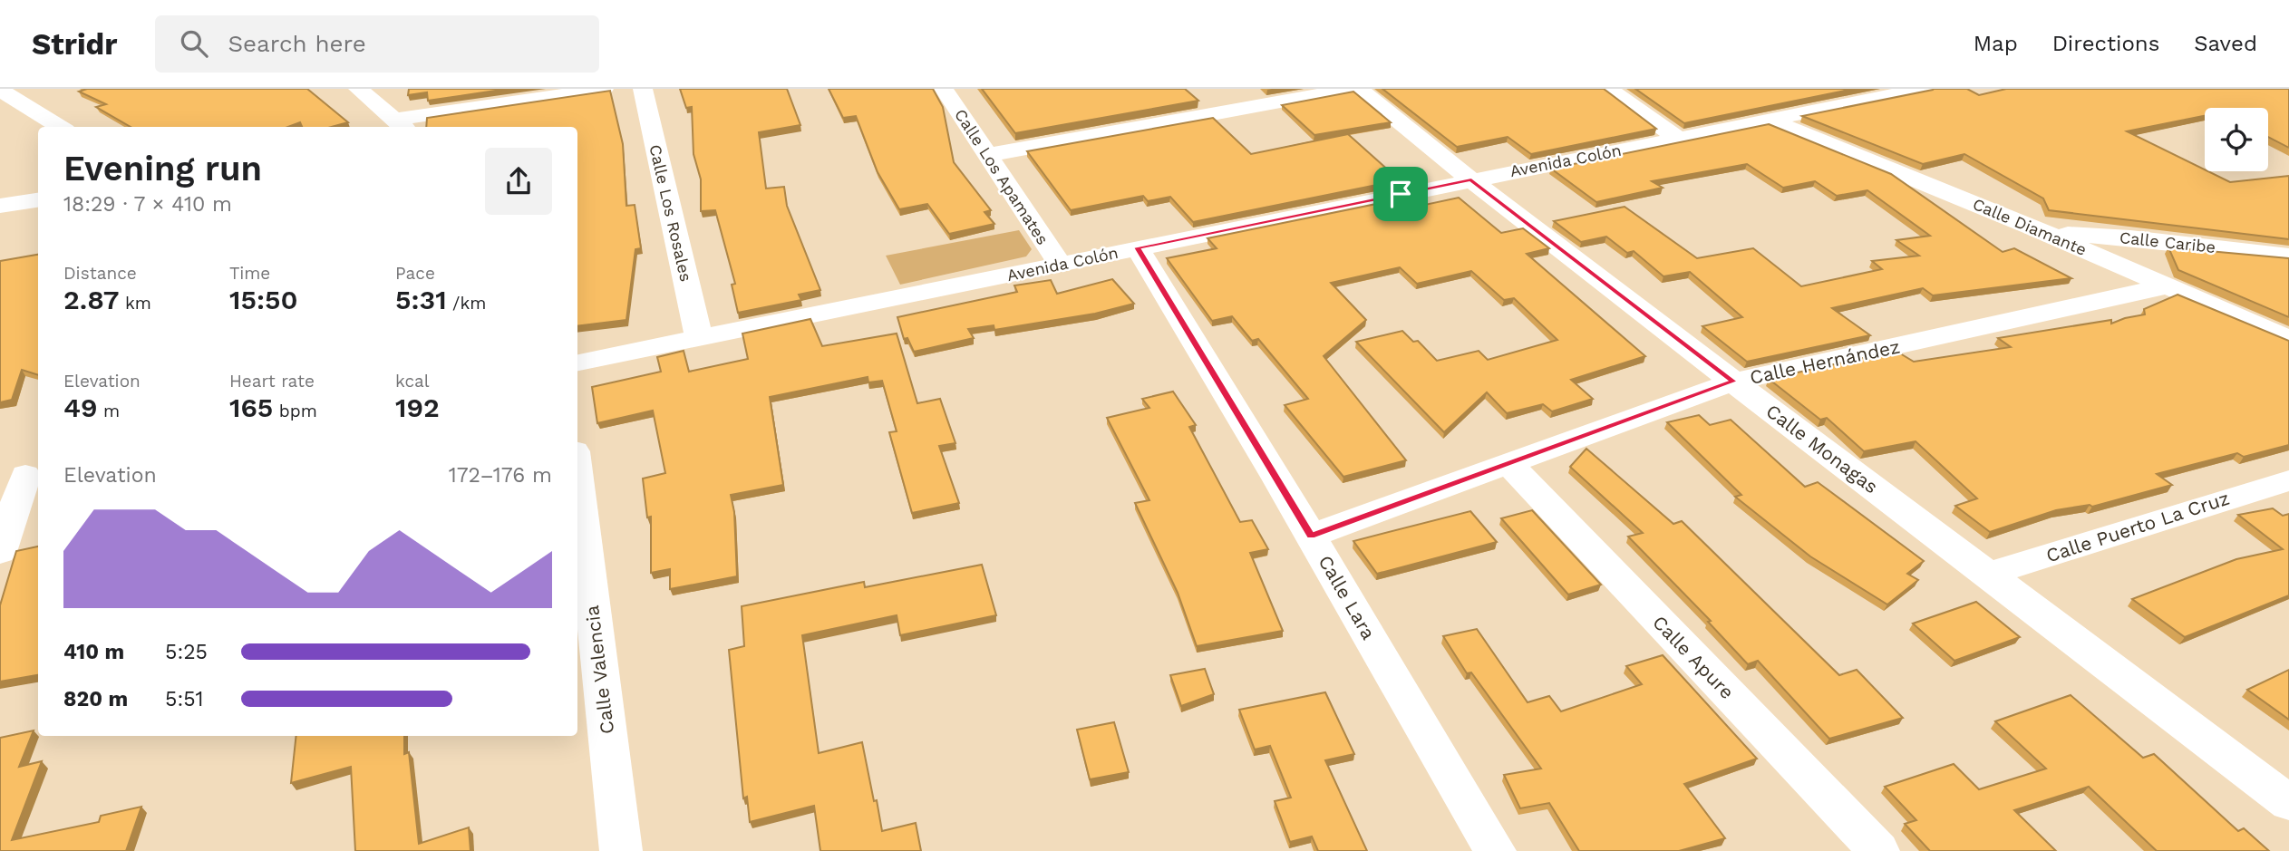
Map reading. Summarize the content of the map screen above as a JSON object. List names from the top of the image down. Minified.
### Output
{"streets":{"street":["Avenida Colón","Calle Los Apamates","Calle Los Rosales","Calle Diamante","Calle Caribe","Calle Hernández","Calle Monagas","Calle Puerto La Cruz","Calle Lara","Calle Apure","Calle Valencia"]},"crossings":[["Avenida Colón","Calle Los Apamates"],["Avenida Colón","Calle Los Rosales"],["Avenida Colón","Calle Diamante"],["Avenida Colón","Calle Monagas"],["Avenida Colón","Calle Lara"],["Calle Diamante","Calle Caribe"],["Calle Diamante","Calle Hernández"],["Calle Hernández","Calle Monagas"],["Calle Hernández","Calle Lara"],["Calle Hernández","Calle Apure"],["Calle Monagas","Calle Puerto La Cruz"]],"page":{"header":"Stridr","search":"Search here","nav":["Map","Directions","Saved"],"heading":["Evening run","18:29 · 7 × 410 m"],"stats":[["Distance","2.87 km"],["Time","15:50"],["Pace","5:31 /km"],["Elevation","49 m"],["Heart rate","165 bpm"],["kcal","192"]],"chart":["Elevation","172–176 m"],"list":[{"name":"410 m","note":"5:25"},{"name":"820 m","note":"5:51"}]}}
